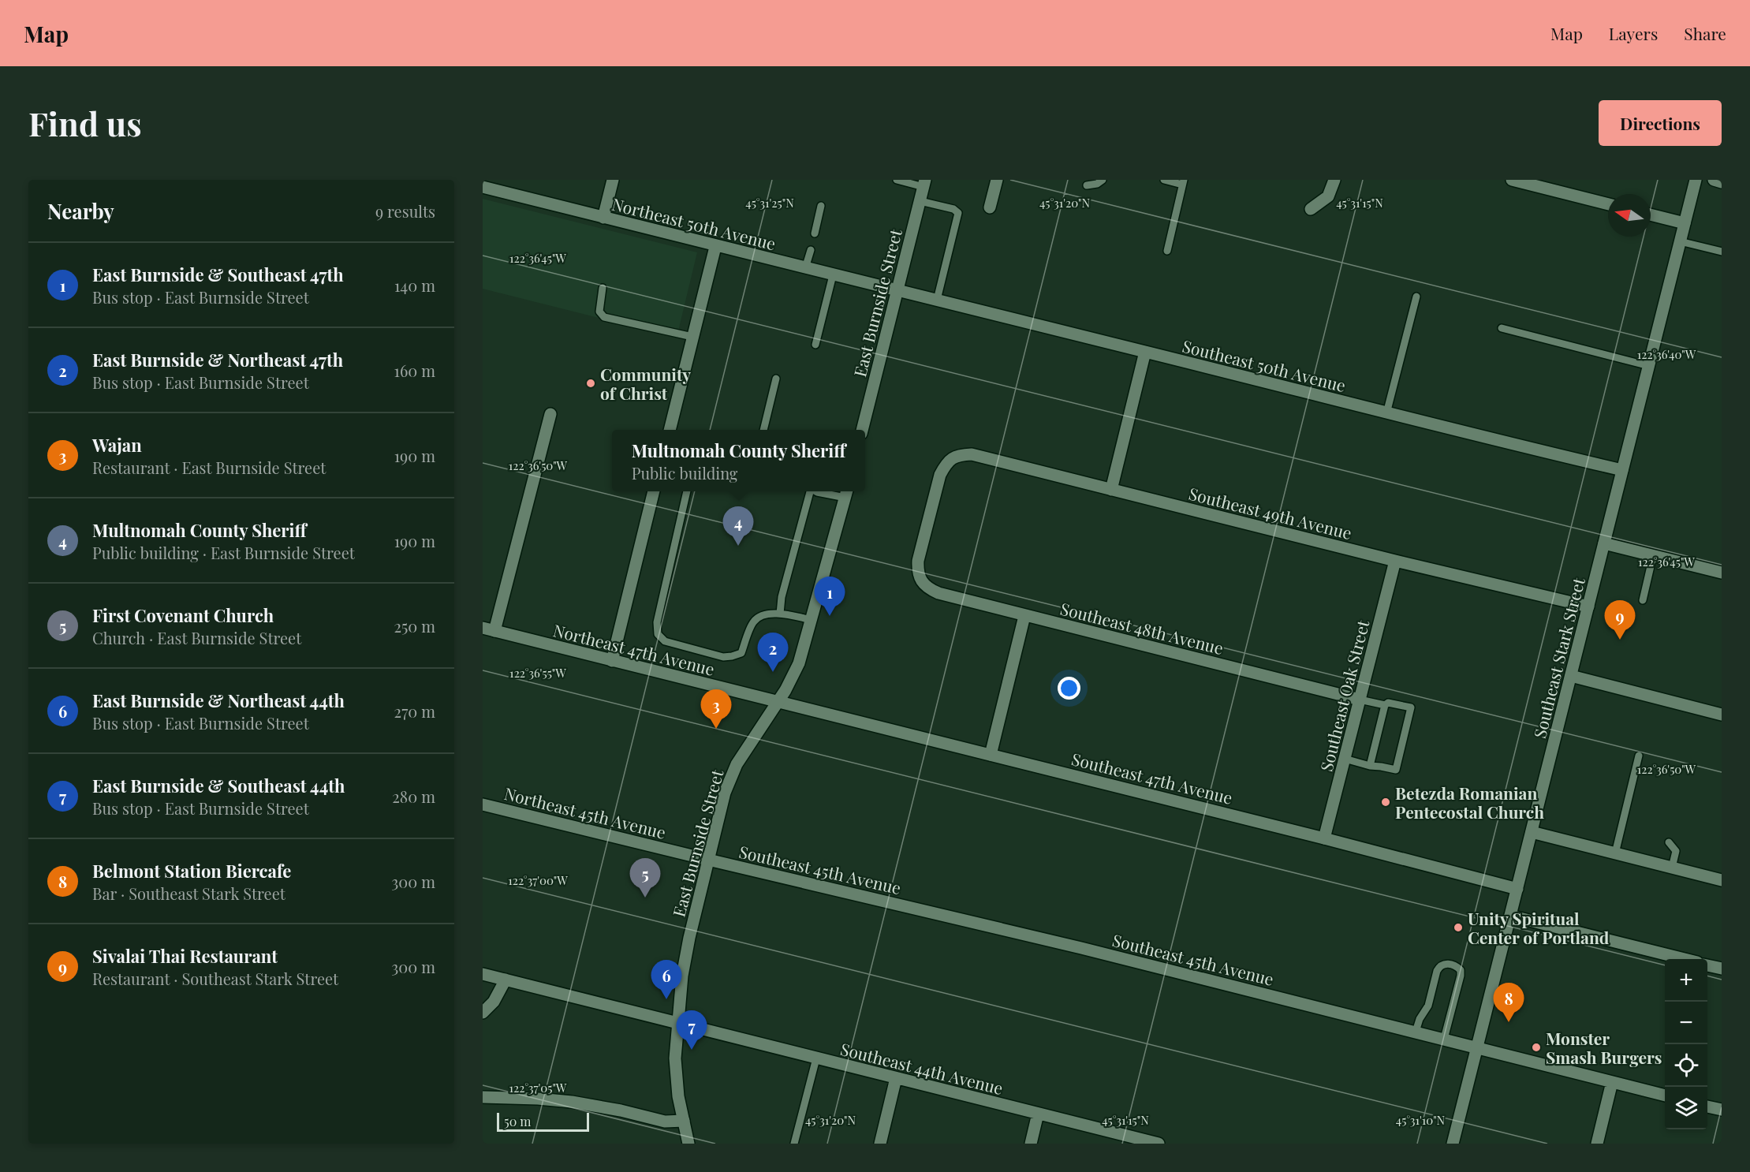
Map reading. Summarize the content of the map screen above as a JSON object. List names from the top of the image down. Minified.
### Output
{"streets":{"street":["Northeast 50th Avenue","East Burnside Street","Southeast 50th Avenue","Southeast 49th Avenue","Southeast 48th Avenue","Northeast 47th Avenue","Southeast Stark Street","Southeast Oak Street","Southeast 47th Avenue","Northeast 45th Avenue","Southeast 45th Avenue","Southeast 44th Avenue"]},"crossings":[["Northeast 50th Avenue","East Burnside Street"],["Northeast 50th Avenue","Southeast 50th Avenue"],["East Burnside Street","Southeast 50th Avenue"],["East Burnside Street","Northeast 47th Avenue"],["East Burnside Street","Southeast 47th Avenue"],["East Burnside Street","Northeast 45th Avenue"],["East Burnside Street","Southeast 45th Avenue"],["East Burnside Street","Southeast 44th Avenue"],["Southeast 50th Avenue","Southeast Stark Street"],["Southeast 49th Avenue","Southeast 48th Avenue"],["Southeast 49th Avenue","Southeast Stark Street"],["Southeast 49th Avenue","Southeast Oak Street"],["Southeast 48th Avenue","Southeast Oak Street"],["Northeast 47th Avenue","Southeast 47th Avenue"],["Southeast Stark Street","Southeast 47th Avenue"],["Southeast Stark Street","Southeast 45th Avenue"],["Southeast Oak Street","Southeast 47th Avenue"],["Northeast 45th Avenue","Southeast 45th Avenue"]],"places":["Community of Christ","Betezda Romanian Pentecostal Church","Unity Spiritual Center of Portland","Monster Smash Burgers"],"scale_bar":"50 m","north":"left","page":{"header":"Map","nav":["Map","Layers","Share"],"buttons":"Directions","title":"Find us","heading":["Nearby","9 results"],"list":[{"mark":"1","name":"East Burnside & Southeast 47th","note":"Bus stop · East Burnside Street","value":"140 m"},{"mark":"2","name":"East Burnside & Northeast 47th","note":"Bus stop · East Burnside Street","value":"160 m"},{"mark":"3","name":"Wajan","note":"Restaurant · East Burnside Street","value":"190 m"},{"mark":"4","name":"Multnomah County Sheriff","note":"Public building · East Burnside Street","value":"190 m"},{"mark":"5","name":"First Covenant Church","note":"Church · East Burnside Street","value":"250 m"},{"mark":"6","name":"East Burnside & Northeast 44th","note":"Bus stop · East Burnside Street","value":"270 m"},{"mark":"7","name":"East Burnside & Southeast 44th","note":"Bus stop · East Burnside Street","value":"280 m"},{"mark":"8","name":"Belmont Station Biercafe","note":"Bar · Southeast Stark Street","value":"300 m"},{"mark":"9","name":"Sivalai Thai Restaurant","note":"Restaurant · Southeast Stark Street","value":"300 m"}],"popup":["Multnomah County Sheriff","Public building"],"pins":["4","1","9","2","3","5","6","8","7"],"map_buttons":["+","−"],"scale":"50 m"},"coordinates":["45°31'25\"N","45°31'20\"N","45°31'15\"N","122°36'45\"W","122°36'40\"W","122°36'50\"W","122°36'55\"W","122°37'00\"W","122°37'05\"W","45°31'10\"N"]}
